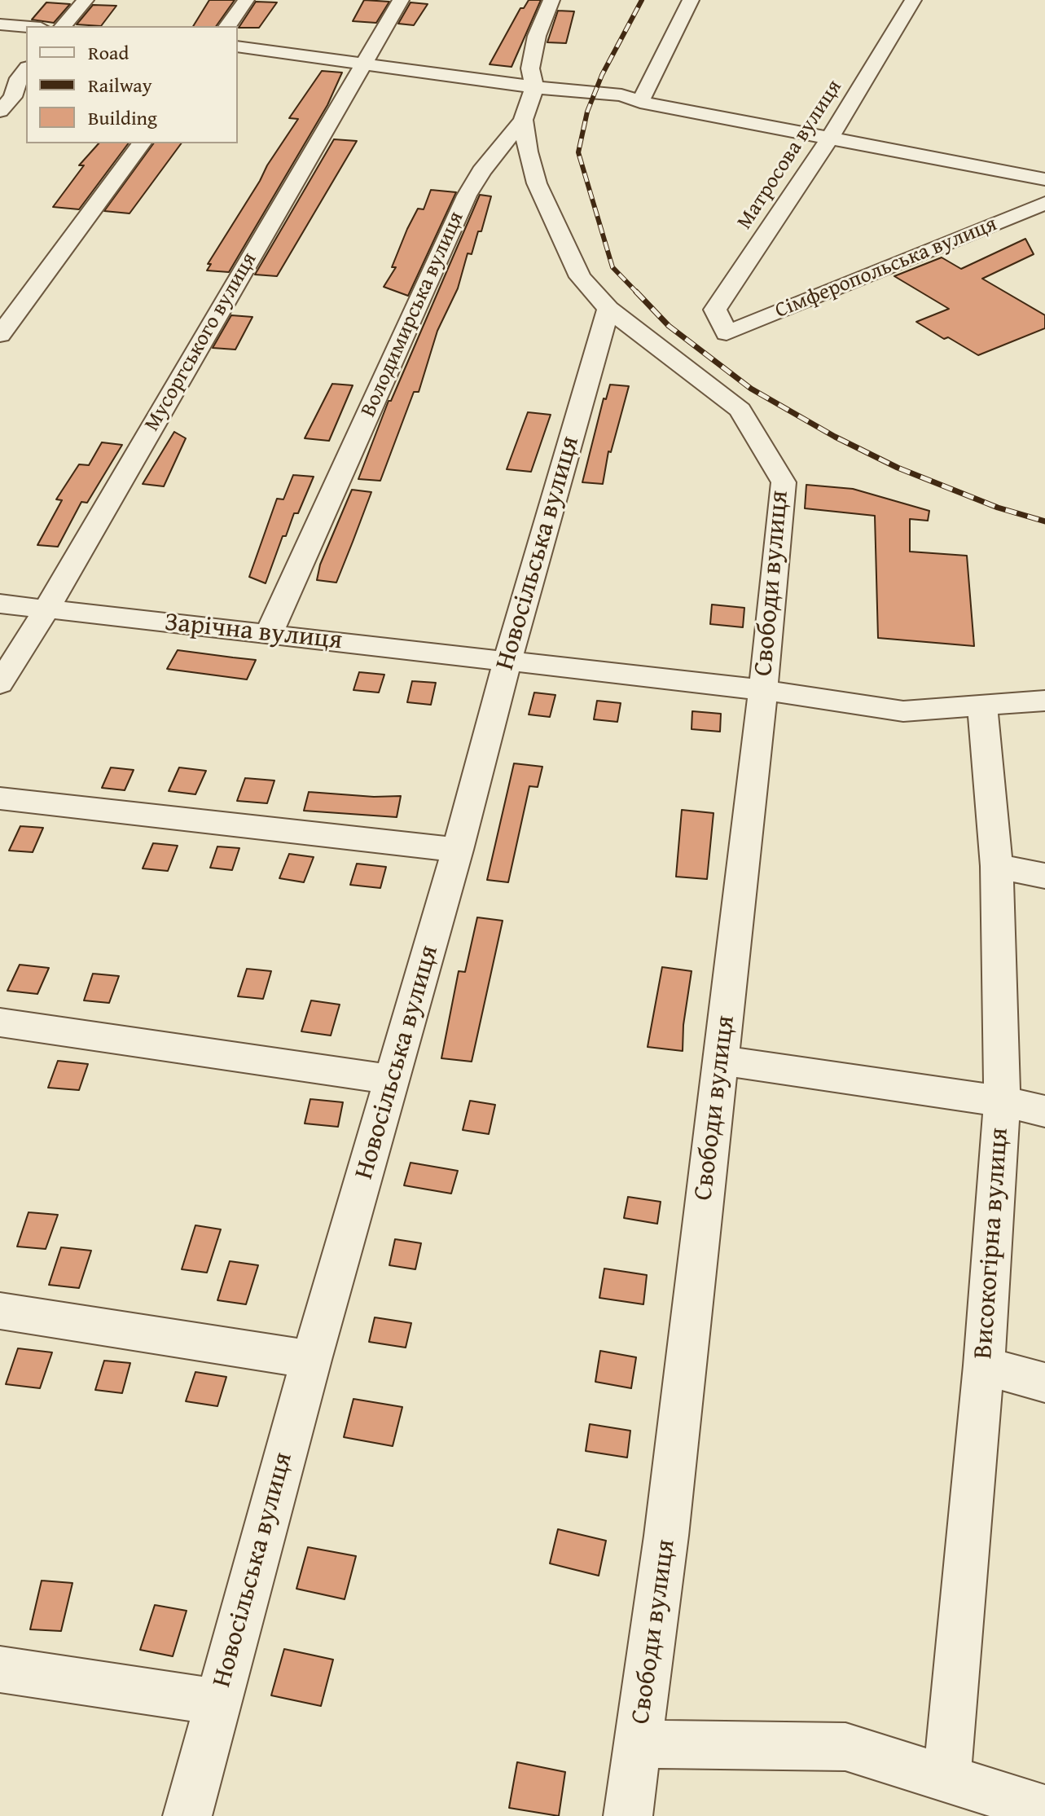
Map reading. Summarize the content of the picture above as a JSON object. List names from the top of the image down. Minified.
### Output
{"streets":{"street":["Матросова вулиця","Сімферопольська вулиця","Володимирська вулиця","Мусоргського вулиця","Новосільська вулиця","Свободи вулиця","Зарічна вулиця","Високогірна вулиця"]},"crossings":[["Матросова вулиця","Сімферопольська вулиця"],["Володимирська вулиця","Зарічна вулиця"],["Мусоргського вулиця","Зарічна вулиця"],["Новосільська вулиця","Свободи вулиця"],["Новосільська вулиця","Зарічна вулиця"],["Свободи вулиця","Зарічна вулиця"],["Зарічна вулиця","Високогірна вулиця"]],"legend":["Road","Railway","Building"]}
